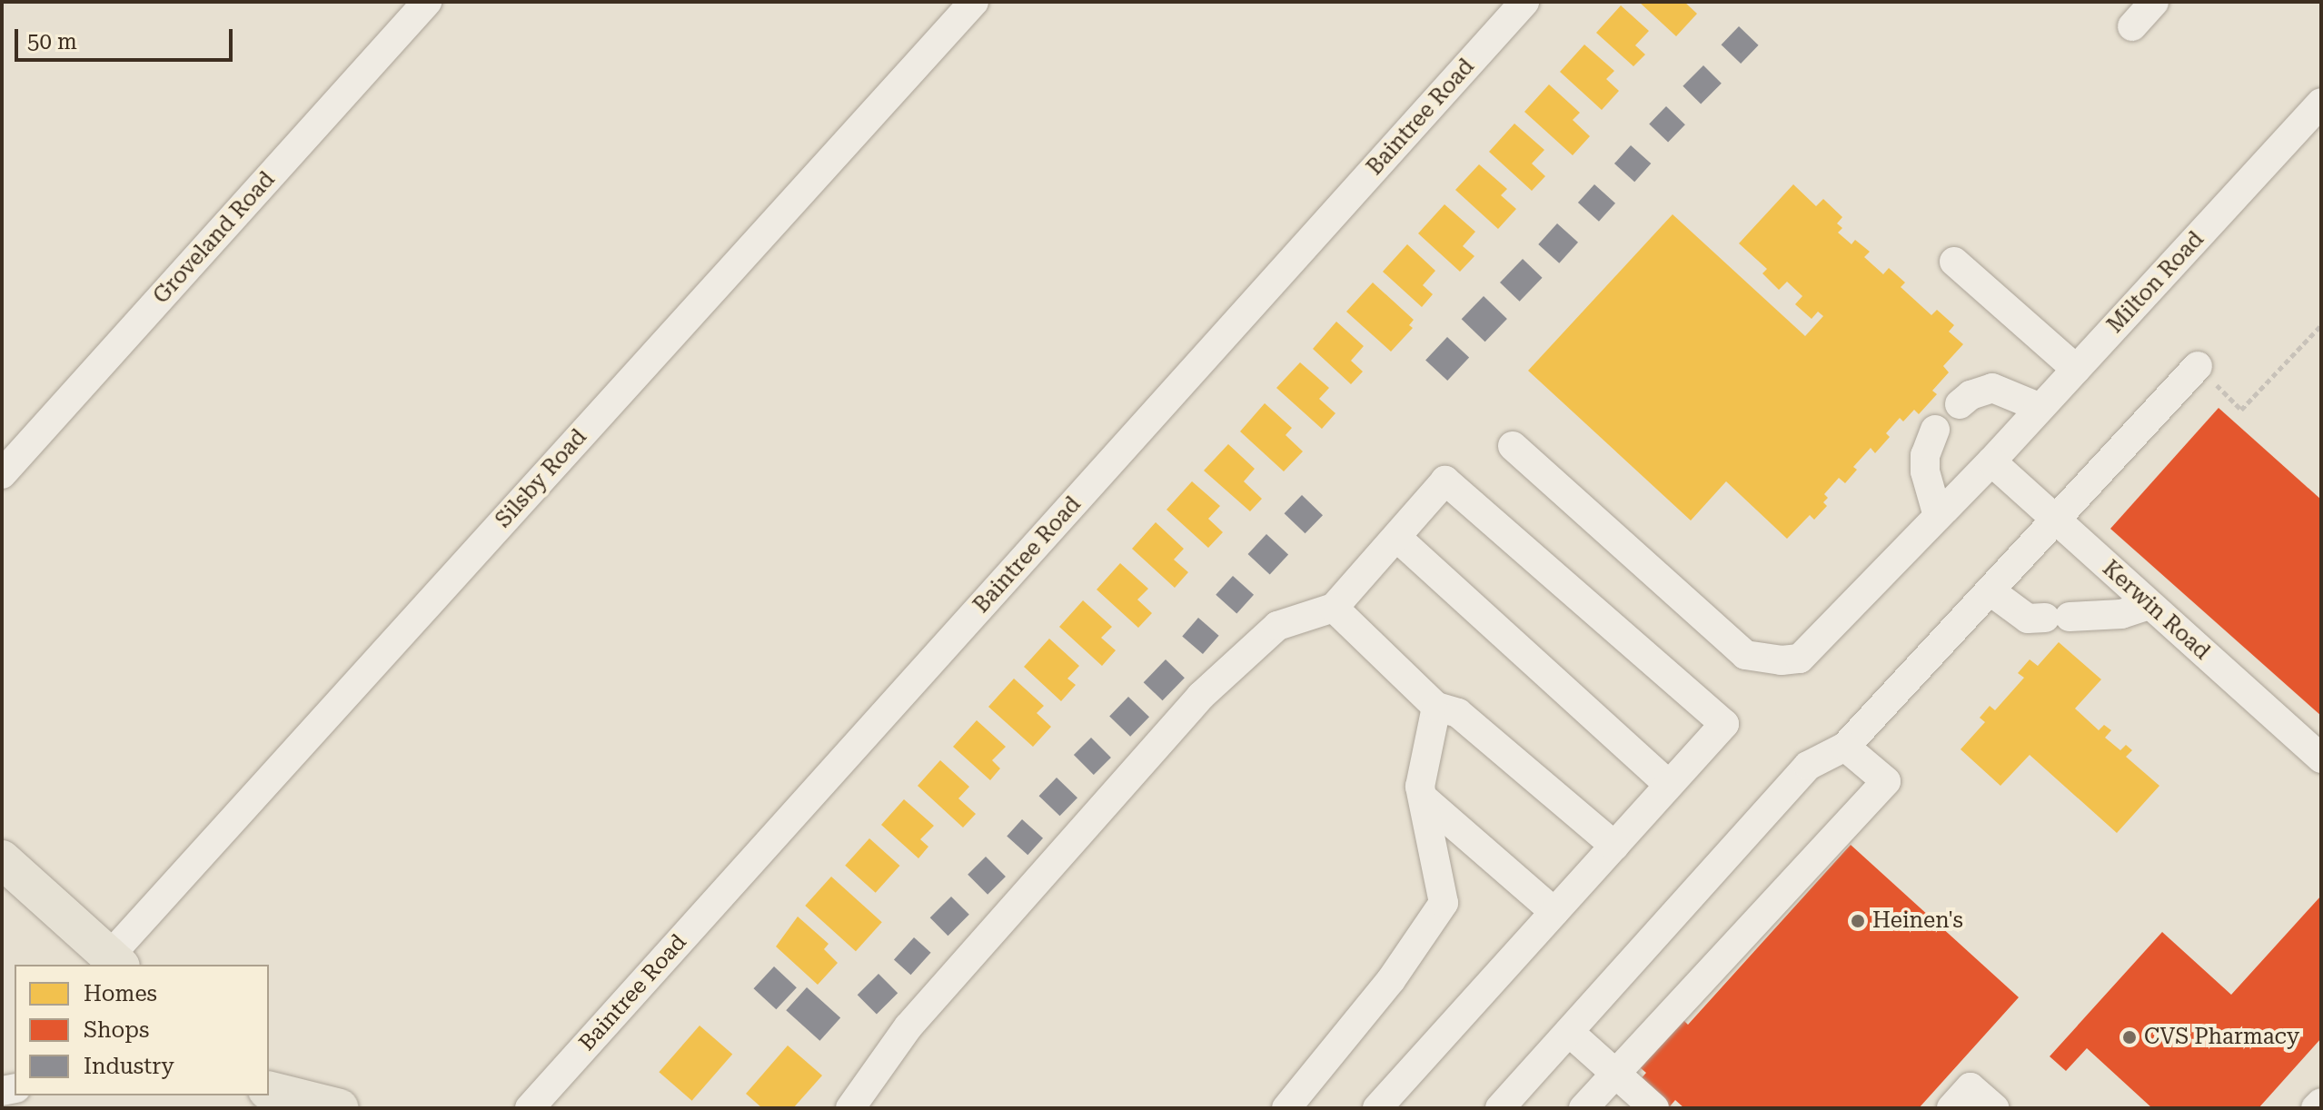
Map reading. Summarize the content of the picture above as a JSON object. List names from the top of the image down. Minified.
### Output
{"streets":{"street":["Baintree Road","Groveland Road","Milton Road","Silsby Road","Kerwin Road"]},"crossings":[["Milton Road","Kerwin Road"]],"places":["Heinen's","CVS Pharmacy"],"legend":["Homes","Shops","Industry"],"scale_bar":"50 m"}
